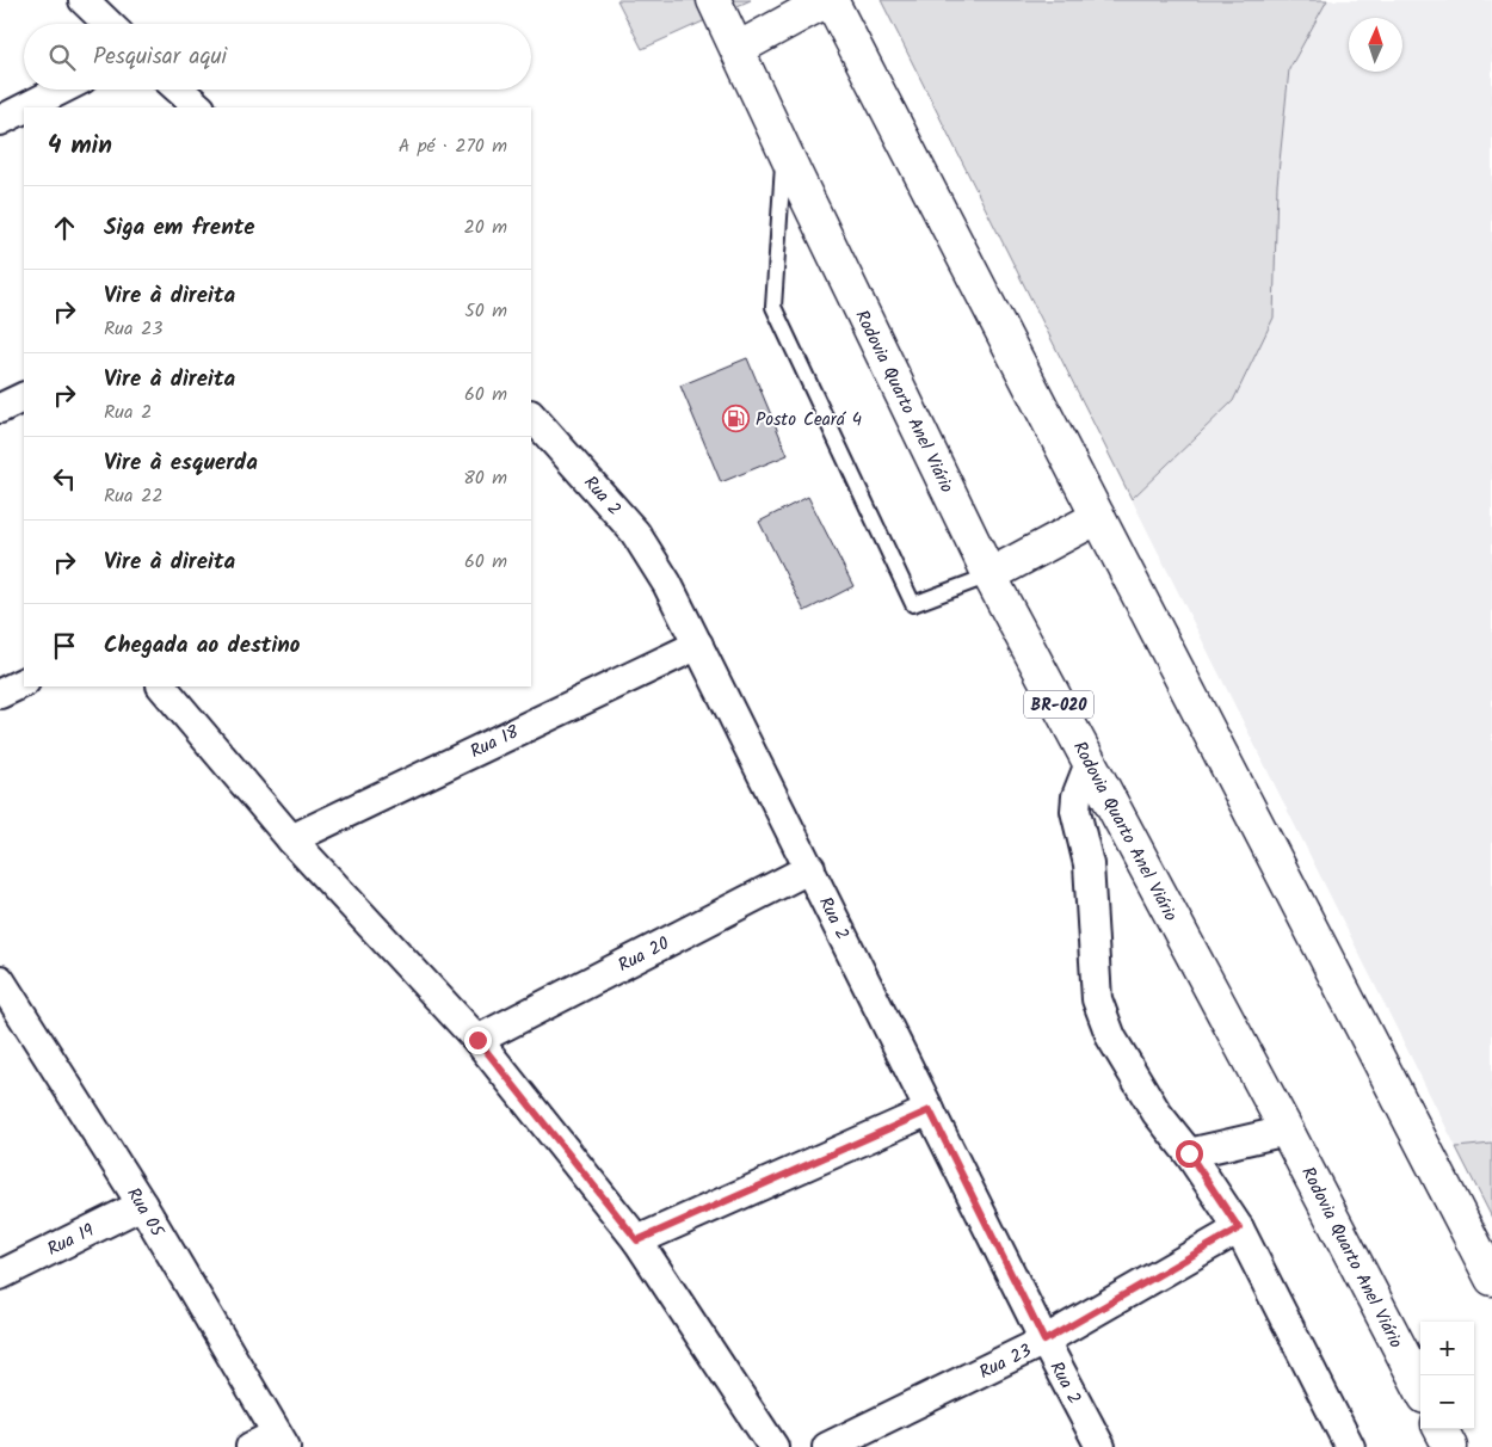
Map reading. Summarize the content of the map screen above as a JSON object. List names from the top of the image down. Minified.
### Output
{"streets":{"highway":["Rodovia Quarto Anel Viário","BR-020"],"street":["Rua 2","Rua 18","Rua 20","Rua 05","Rua 19","Rua 23"]},"crossings":[["Rua 2","Rua 18"],["Rua 2","Rua 20"],["Rua 2","Rua 23"],["Rua 05","Rua 19"]],"places":{"fuel station":["Posto Ceará 4"]},"north":"top","page":{"search":"Pesquisar aqui","heading":["4 min","A pé · 270 m"],"list":[["Siga em frente","20 m"],["Vire à direita","Rua 23","50 m"],["Vire à direita","Rua 2","60 m"],["Vire à esquerda","Rua 22","80 m"],["Vire à direita","60 m"],"Chegada ao destino"],"map_buttons":["+","−"]}}
